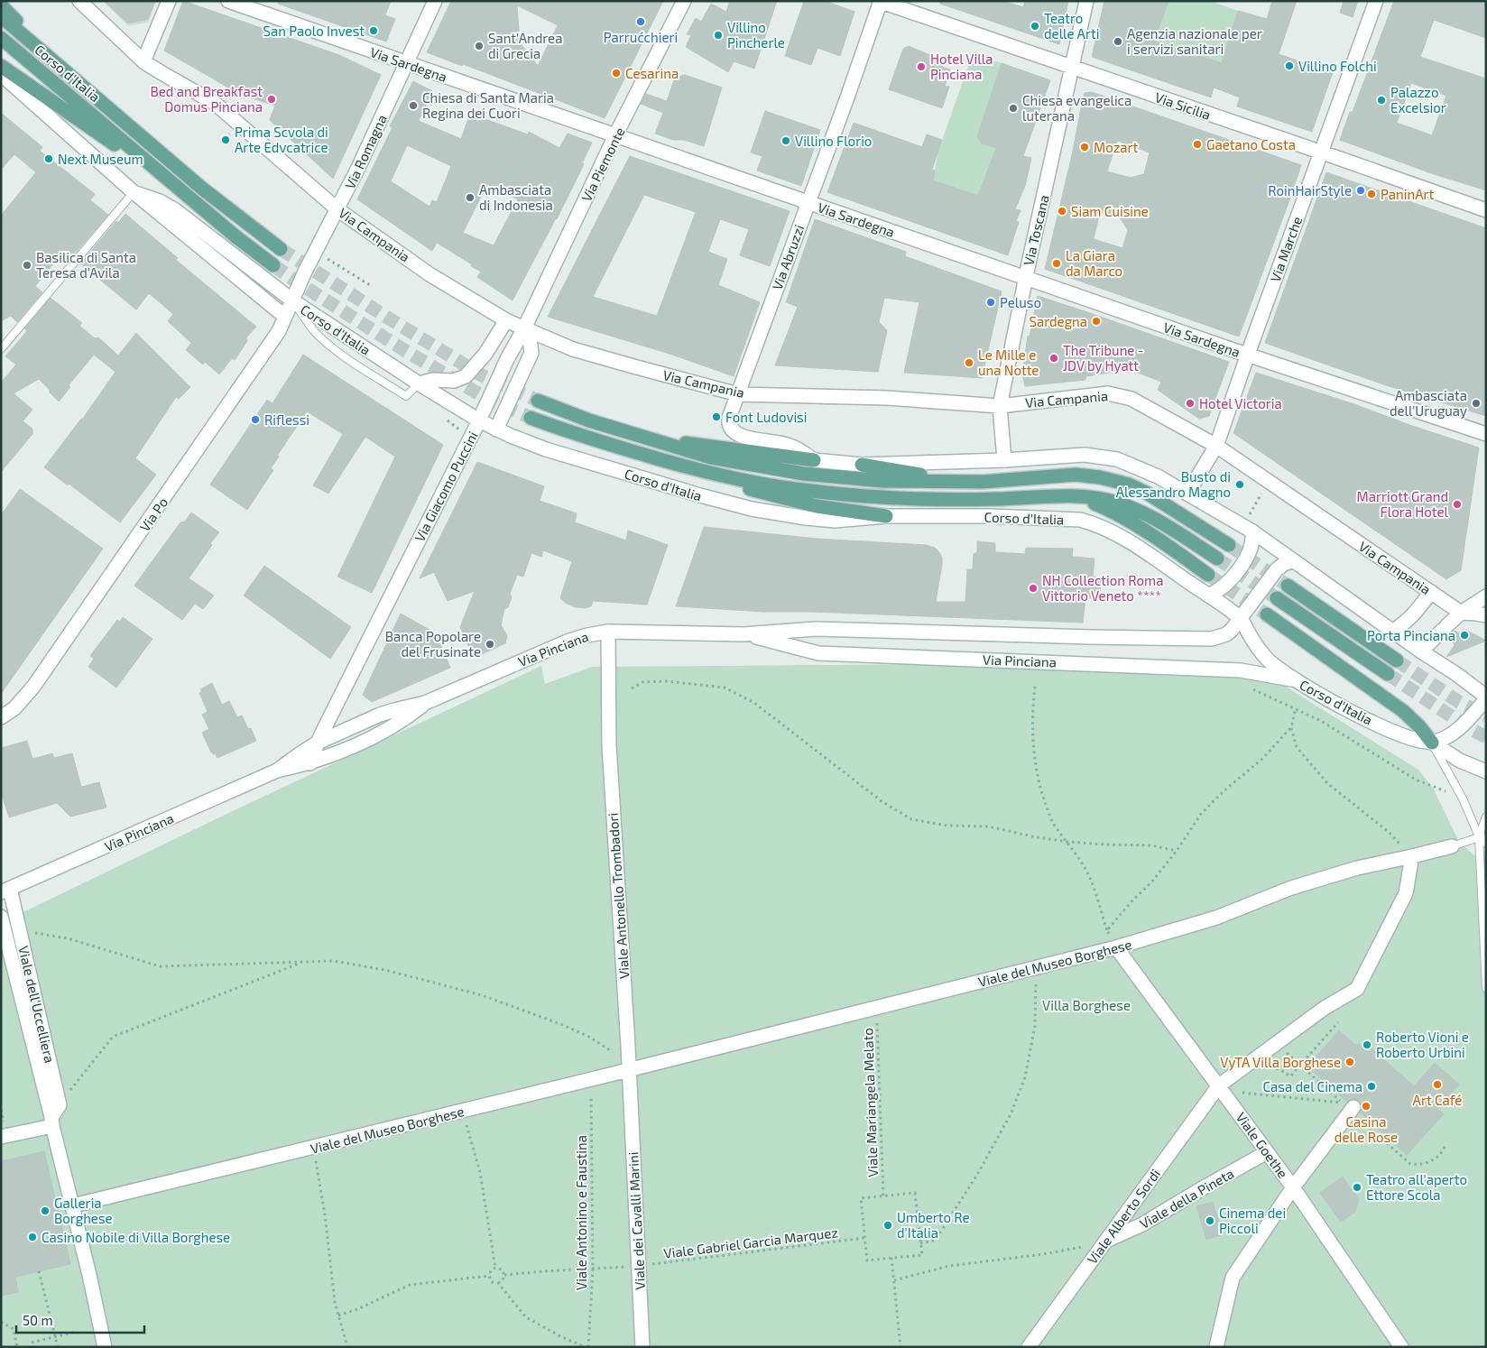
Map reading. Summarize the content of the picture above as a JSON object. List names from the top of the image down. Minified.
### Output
{"streets":{"main road":["Corso d'Italia"],"street":["Via Sardegna","Via Sicilia","Via Romagna","Via Piemonte","Via Toscana","Via Campania","Via Marche","Via Abruzzi","Via Giacomo Puccini","Via Po","Via Pinciana","Viale Antonello Trombadori","Viale del Museo Borghese","Viale dell'Uccelliera","Viale Goethe","Viale della Pineta","Viale Alberto Sordi","Viale dei Cavalli Marini"],"path":["Viale Mariangela Melato","Viale Antonino e Faustina","Viale Gabriel Garcia Marquez"]},"crossings":[["Via Sardegna","Via Romagna"],["Via Sardegna","Via Piemonte"],["Via Sardegna","Via Toscana"],["Via Sardegna","Via Marche"],["Via Sardegna","Via Abruzzi"],["Corso d'Italia","Via Romagna"],["Corso d'Italia","Via Giacomo Puccini"],["Corso d'Italia","Via Po"],["Corso d'Italia","Via Pinciana"],["Via Sicilia","Via Toscana"],["Via Sicilia","Via Marche"],["Via Sicilia","Via Abruzzi"],["Via Romagna","Via Campania"],["Via Romagna","Via Po"],["Via Piemonte","Via Campania"],["Via Piemonte","Via Giacomo Puccini"],["Via Toscana","Via Campania"],["Via Campania","Via Marche"],["Via Campania","Via Abruzzi"],["Via Campania","Via Giacomo Puccini"],["Via Giacomo Puccini","Via Pinciana"],["Via Pinciana","Viale Antonello Trombadori"],["Via Pinciana","Viale dell'Uccelliera"],["Viale Antonello Trombadori","Viale del Museo Borghese"],["Viale Antonello Trombadori","Viale dei Cavalli Marini"],["Viale del Museo Borghese","Viale dell'Uccelliera"],["Viale del Museo Borghese","Viale Mariangela Melato"],["Viale del Museo Borghese","Viale Goethe"],["Viale del Museo Borghese","Viale Antonino e Faustina"],["Viale del Museo Borghese","Viale Alberto Sordi"],["Viale del Museo Borghese","Viale dei Cavalli Marini"],["Viale Goethe","Viale della Pineta"],["Viale Goethe","Viale Alberto Sordi"],["Viale della Pineta","Viale Alberto Sordi"],["Viale Antonino e Faustina","Viale Gabriel Garcia Marquez"],["Viale dei Cavalli Marini","Viale Gabriel Garcia Marquez"]],"parks":["Villa Borghese"],"places":["Parrućchieri","Teatro delle Arti","San Paolo Invest","Villino Pincherle","Agenzia nazionale per i servizi sanitari","Sant'Andrea di Grecia","Villino Folchi","Hotel Villa Pinciana","Cesarina","Bed and Breakfast Domus Pinciana","Palazzo Excelsior","Chiesa di Santa Maria Regina dei Cuori","Chiesa evangelica luterana","Prima Scvola di Arte Edvcatrice","Villino Florio","Gaetano Costa","Mozart","Next Museum","RoinHairStyle","PaninArt","Ambasciata di Indonesia","Siam Cuisine","La Giara da Marco","Basilica di Santa Teresa d'Avila","Peluso","Sardegna","The Tribune - JDV by Hyatt","Le Mille e una Notte","Hotel Victoria","Ambasciata dell'Uruguay","Font Ludovisi","Riflessi","Busto di Alessandro Magno","Marriott Grand Flora Hotel","NH Collection Roma Vittorio Veneto ****","Porta Pinciana","Banca Popolare del Frusinate","Roberto Vioni e Roberto Urbini","VyTA Villa Borghese","Art Café","Casa del Cinema","Casina delle Rose","Teatro all'aperto Ettore Scola","Galleria Borghese","Cinema dei Piccoli","Umberto Re d'Italia","Casino Nobile di Villa Borghese"],"scale_bar":"50 m"}
